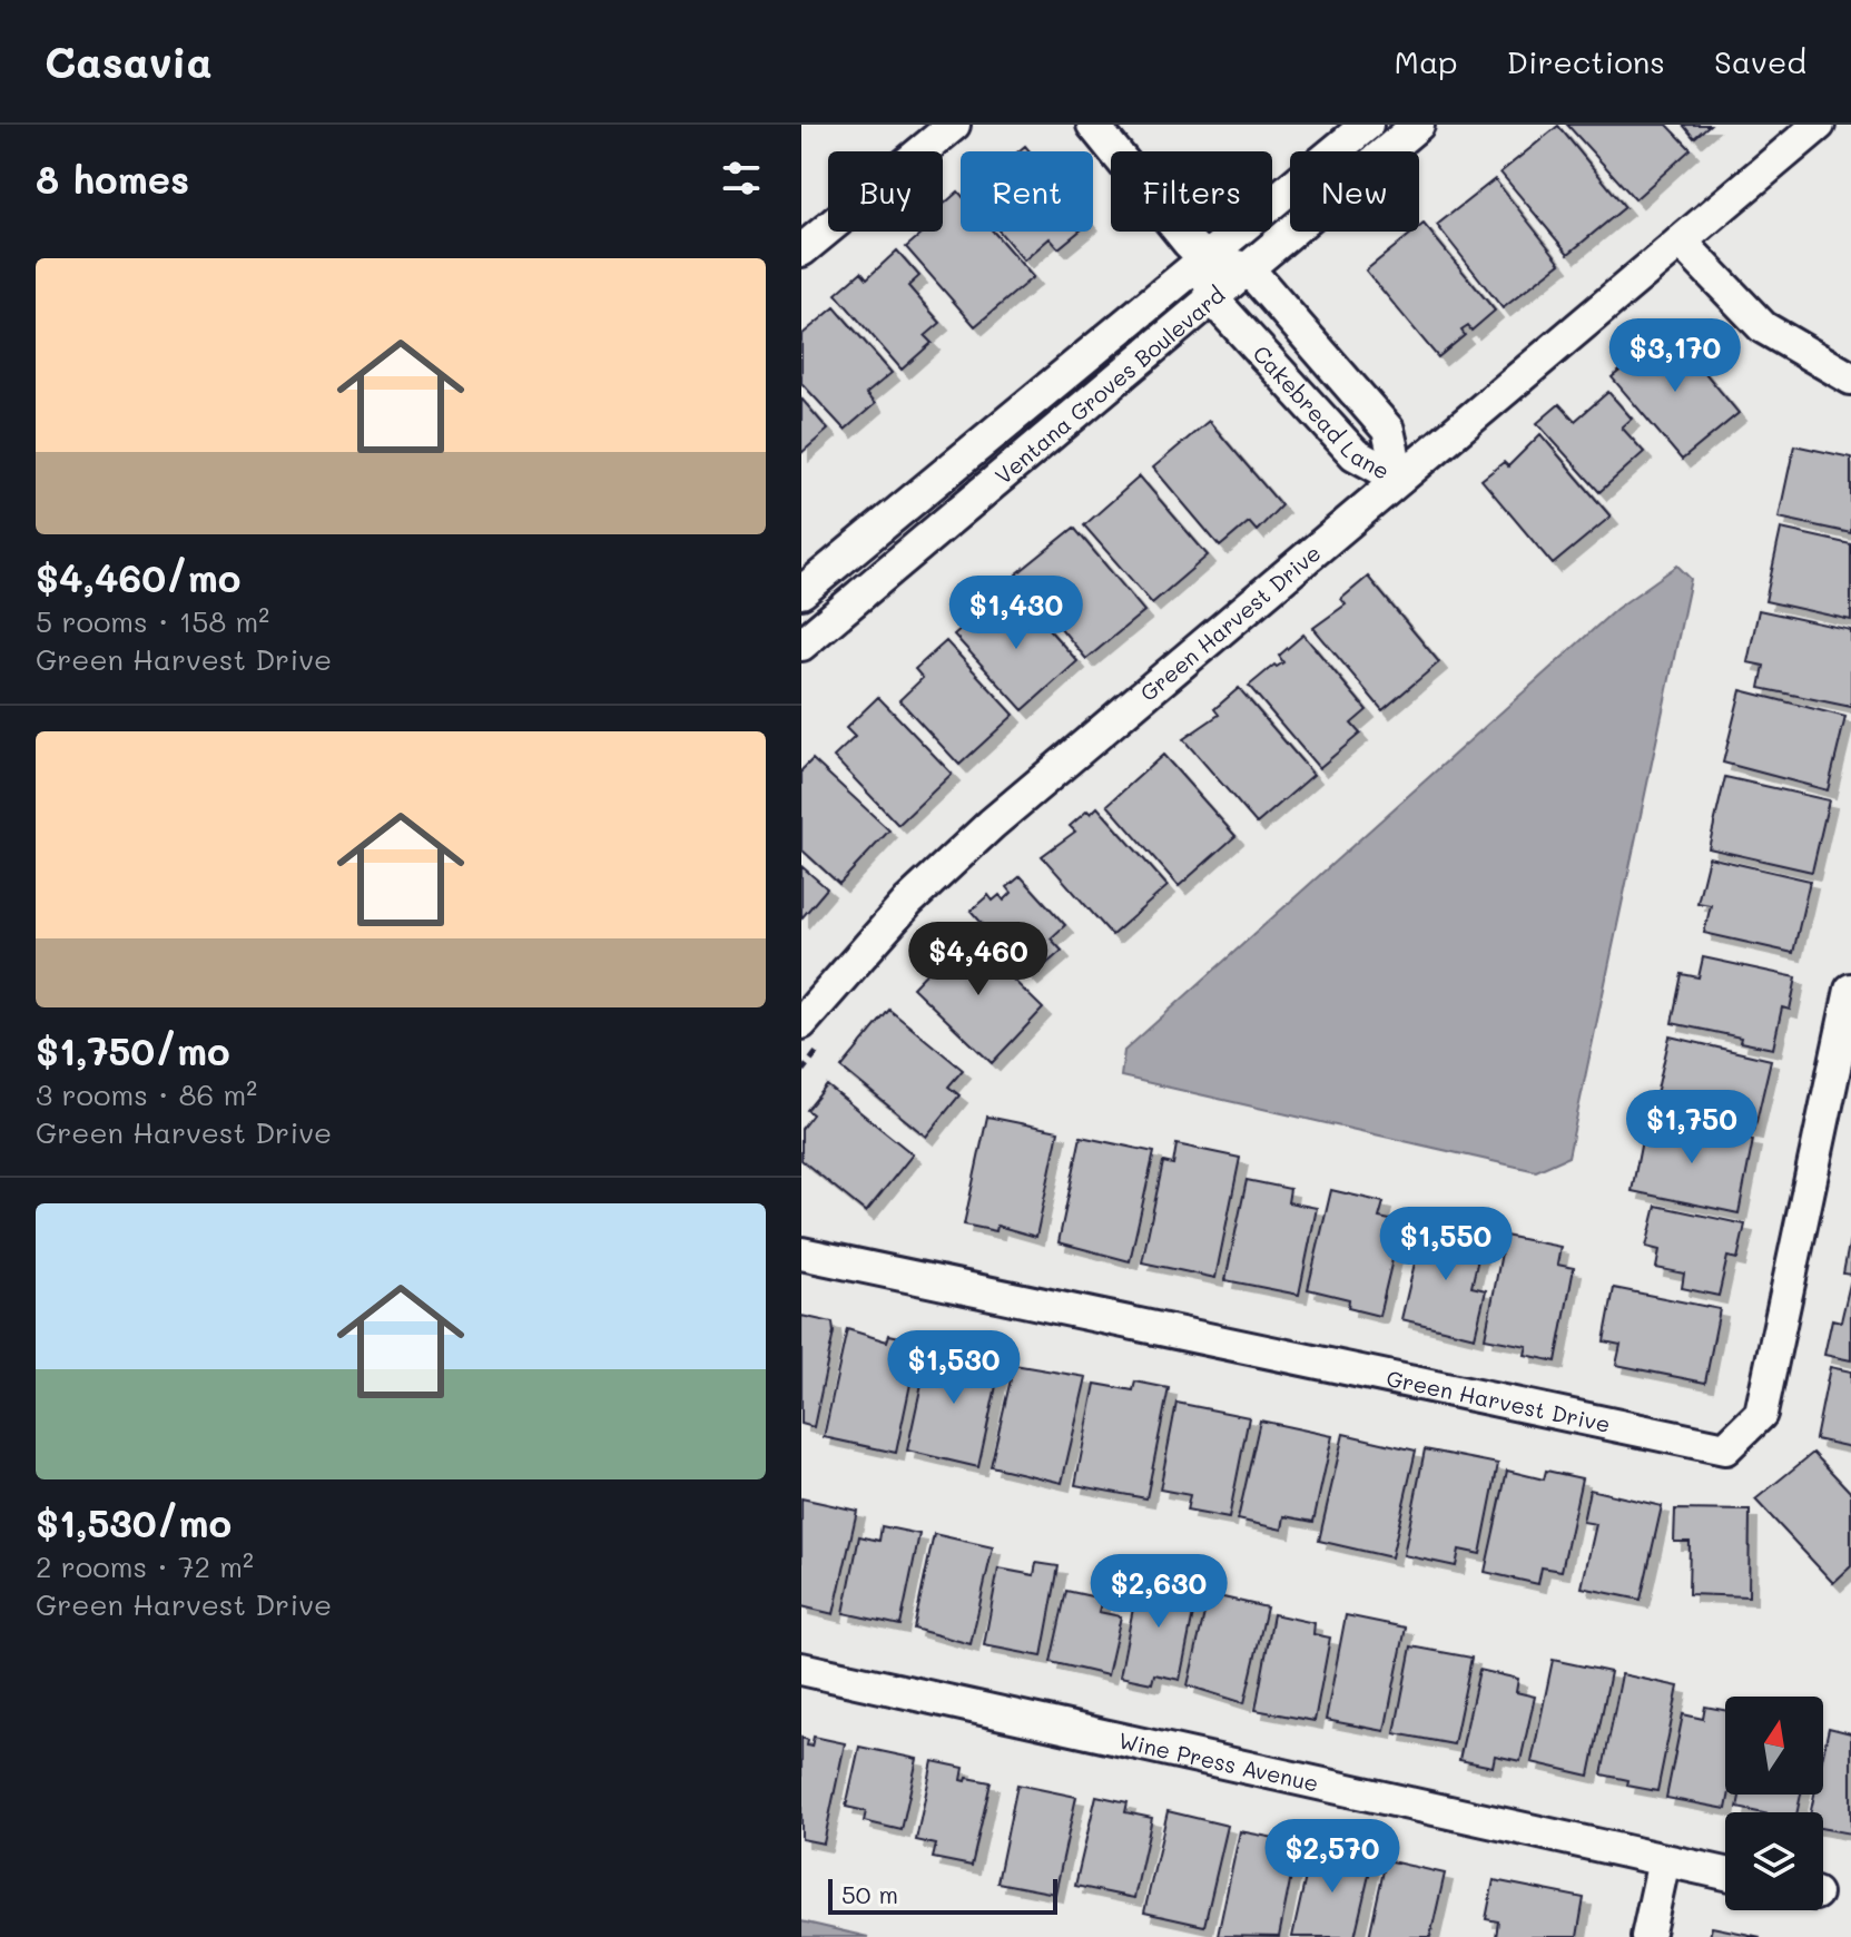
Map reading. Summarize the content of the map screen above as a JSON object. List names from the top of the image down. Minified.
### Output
{"streets":{"street":["Ventana Groves Boulevard","Cakebread Lane","Green Harvest Drive","Wine Press Avenue"]},"crossings":[["Ventana Groves Boulevard","Cakebread Lane"],["Cakebread Lane","Green Harvest Drive"]],"scale_bar":"50 m","north":"top","page":{"header":"Casavia","nav":["Map","Directions","Saved"],"heading":"8 homes","chip":["Buy","Rent","Filters","New"],"list":[{"name":"$4,460/mo","note":"5 rooms · 158 m² · Green Harvest Drive"},{"name":"$1,750/mo","note":"3 rooms · 86 m² · Green Harvest Drive"},{"name":"$1,530/mo","note":"2 rooms · 72 m² · Green Harvest Drive"}],"price":["$3,170","$1,430","$4,460","$1,750","$1,550","$1,530","$2,630","$2,570"],"scale":"50 m"}}
